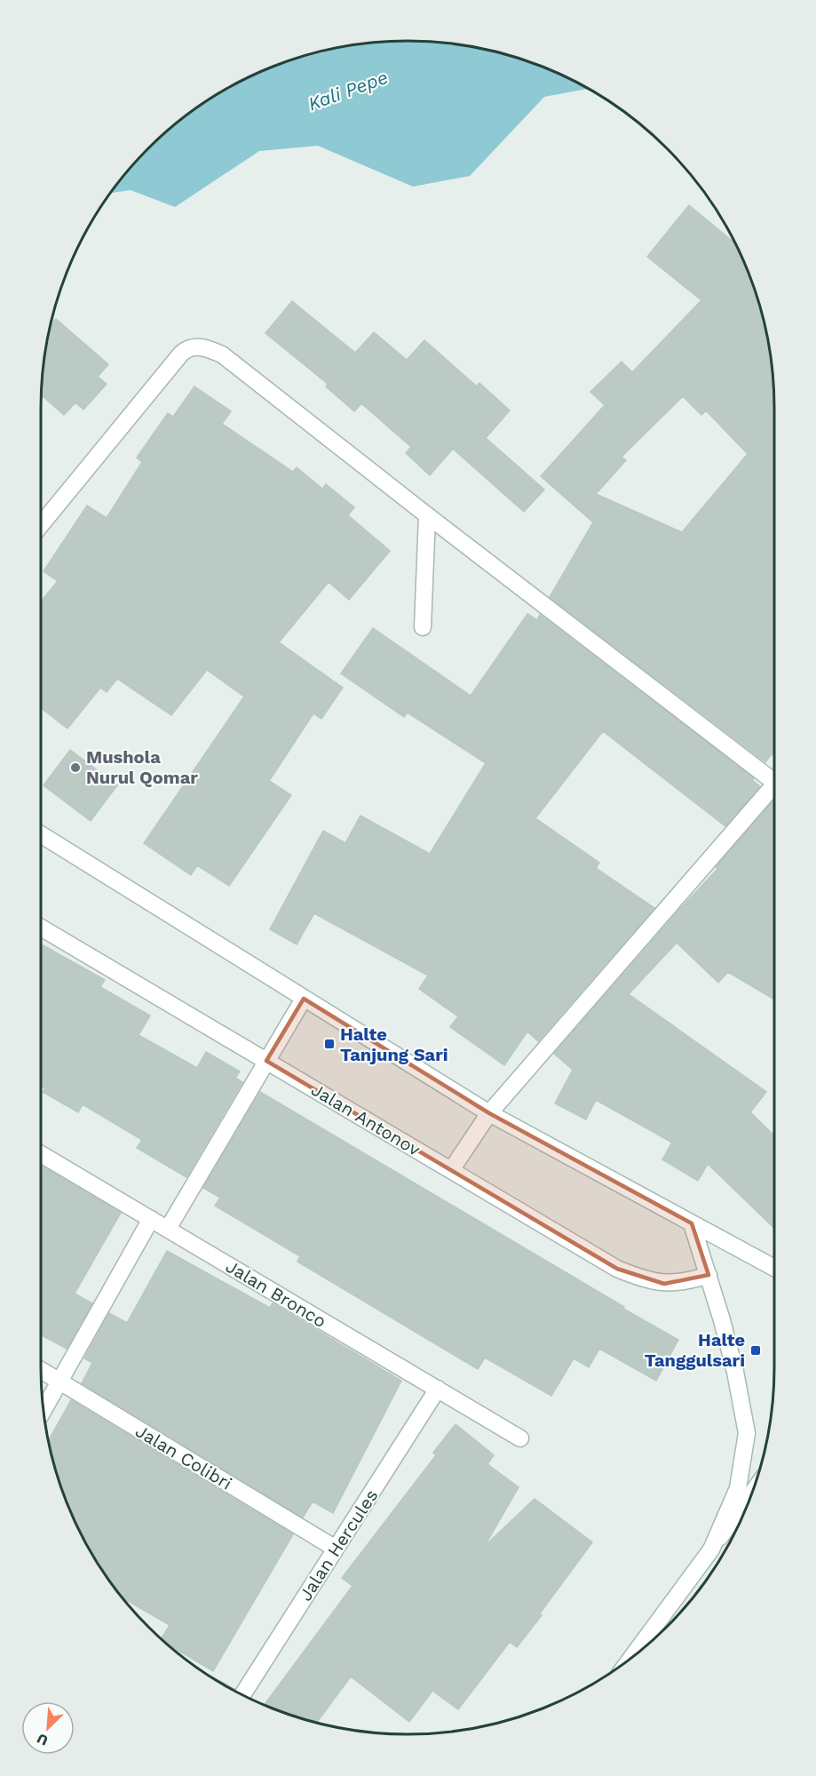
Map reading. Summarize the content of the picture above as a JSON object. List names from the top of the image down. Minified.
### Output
{"streets":{"street":["Jalan Antonov","Jalan Bronco","Jalan Colibri","Jalan Hercules"]},"crossings":[["Jalan Bronco","Jalan Hercules"],["Jalan Colibri","Jalan Hercules"]],"water":["Kali Pepe"],"places":{"other":["Mushola Nurul Qomar"],"transit":["Halte Tanjung Sari","Halte Tanggulsari"]},"north":"bottom left"}
